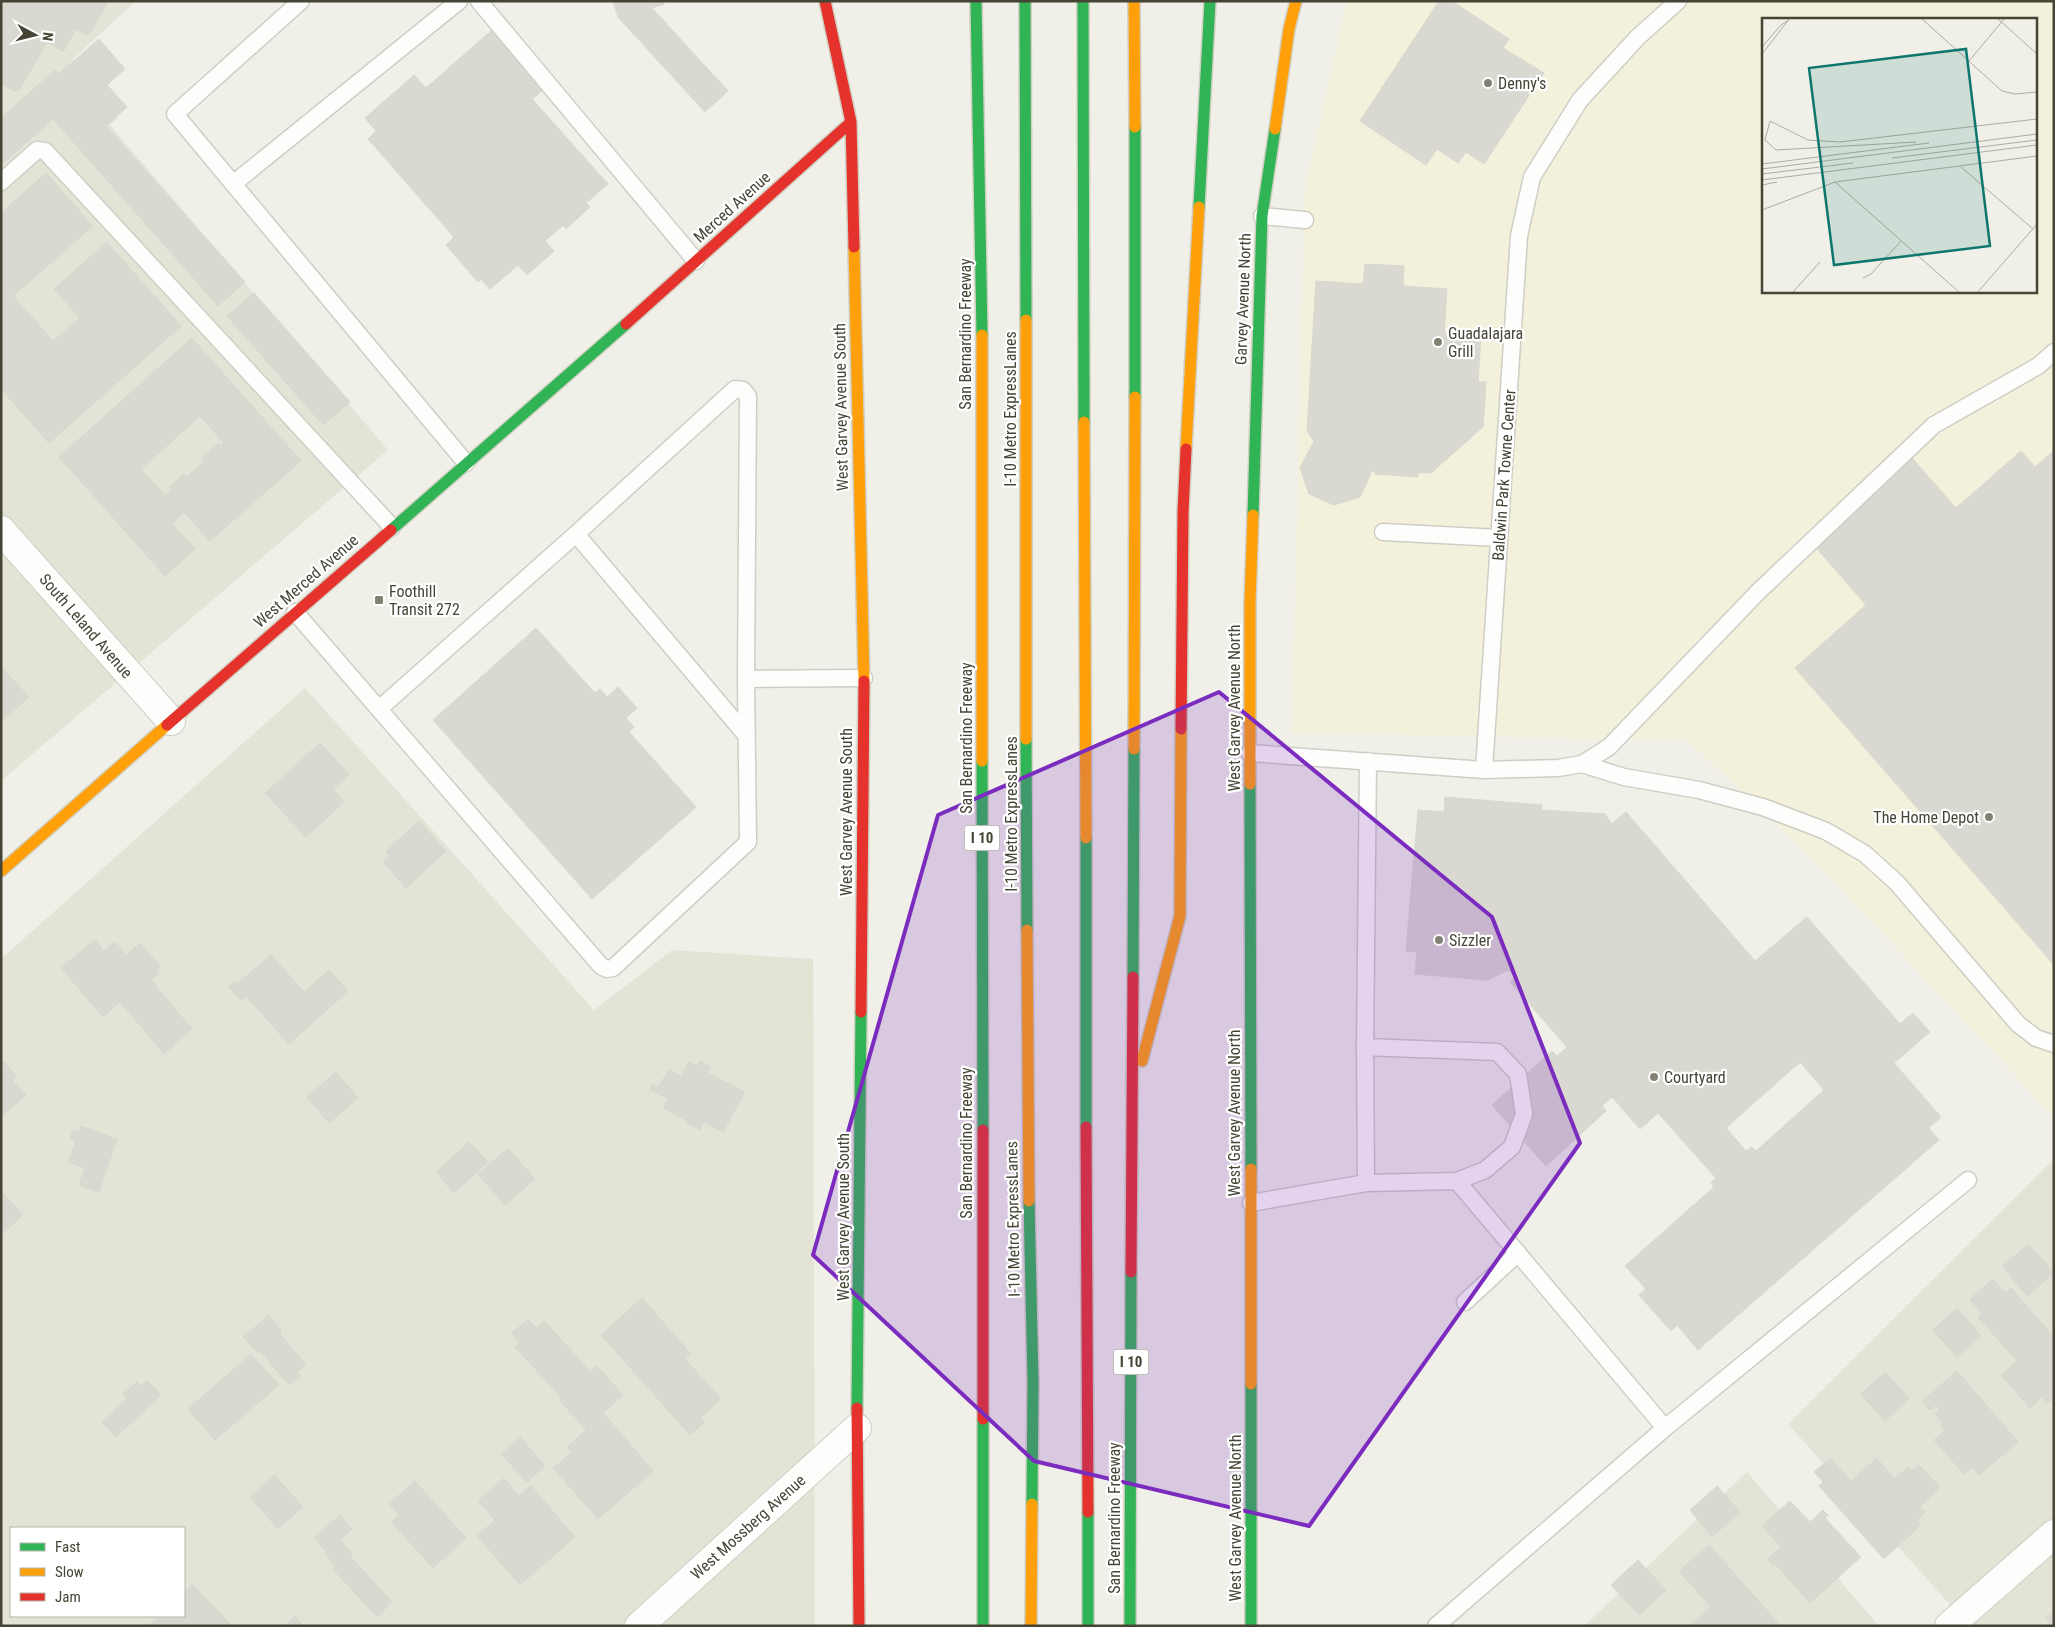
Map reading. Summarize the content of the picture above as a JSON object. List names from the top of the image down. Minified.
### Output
{"streets":{"main road":["Merced Avenue","Garvey Avenue North","San Bernardino Freeway","West Garvey Avenue South","I-10 Metro ExpressLanes","West Merced Avenue","West Garvey Avenue North","I 10"],"street":["South Leland Avenue","West Mossberg Avenue"],"lane":["Baldwin Park Towne Center"]},"crossings":[["Merced Avenue","West Garvey Avenue South"],["Merced Avenue","West Merced Avenue"],["Garvey Avenue North","West Garvey Avenue North"],["West Garvey Avenue South","West Mossberg Avenue"],["West Merced Avenue","South Leland Avenue"]],"places":{"other":["Denny's","Guadalajara Grill","The Home Depot","Sizzler","Courtyard"],"transit":["Foothill Transit 272"]},"legend":["Fast","Slow","Jam"],"north":"right"}
